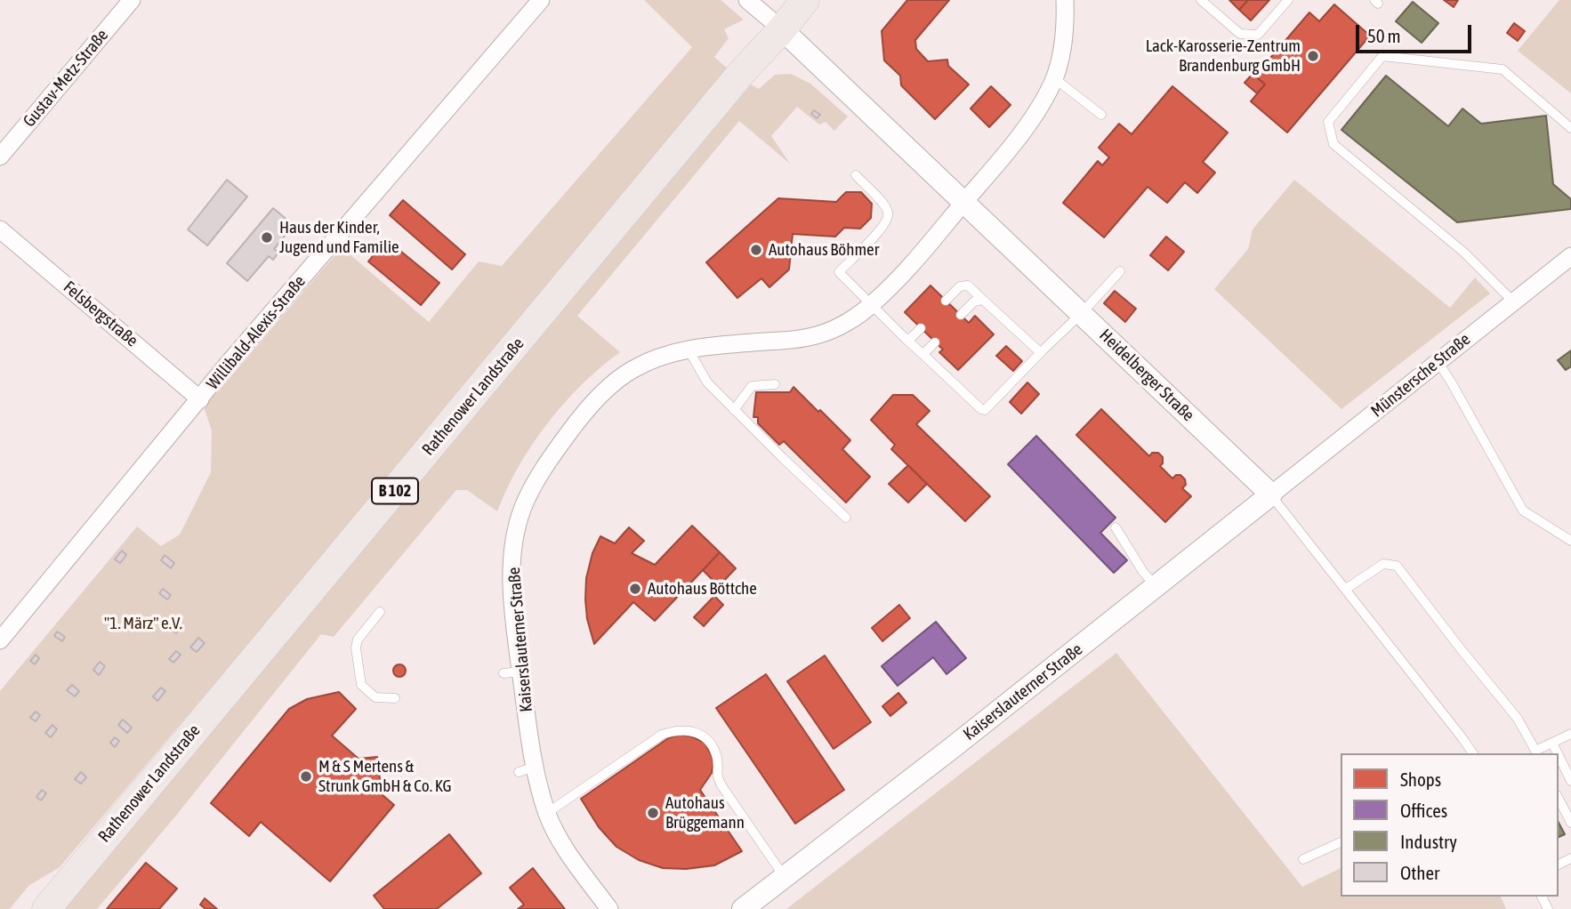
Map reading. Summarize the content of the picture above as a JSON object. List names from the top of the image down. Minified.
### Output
{"streets":{"main road":["Rathenower Landstraße","B 102"],"street":["Gustav-Metz-Straße","Felsbergstraße","Willibald-Alexis-Straße","Heidelberger Straße","Münstersche Straße","Kaiserslauterner Straße"]},"crossings":[["Felsbergstraße","Willibald-Alexis-Straße"],["Heidelberger Straße","Münstersche Straße"],["Heidelberger Straße","Rathenower Landstraße"],["Heidelberger Straße","Kaiserslauterner Straße"],["Münstersche Straße","Kaiserslauterner Straße"]],"parks":["\"1. März\" e.V."],"places":["Lack-Karosserie-Zentrum Brandenburg GmbH","Haus der Kinder, Jugend und Familie","Autohaus Böhmer","Autohaus Böttche","M & S Mertens & Strunk GmbH & Co. KG","Autohaus Brüggemann"],"legend":["Shops","Offices","Industry","Other"],"scale_bar":"50 m"}
